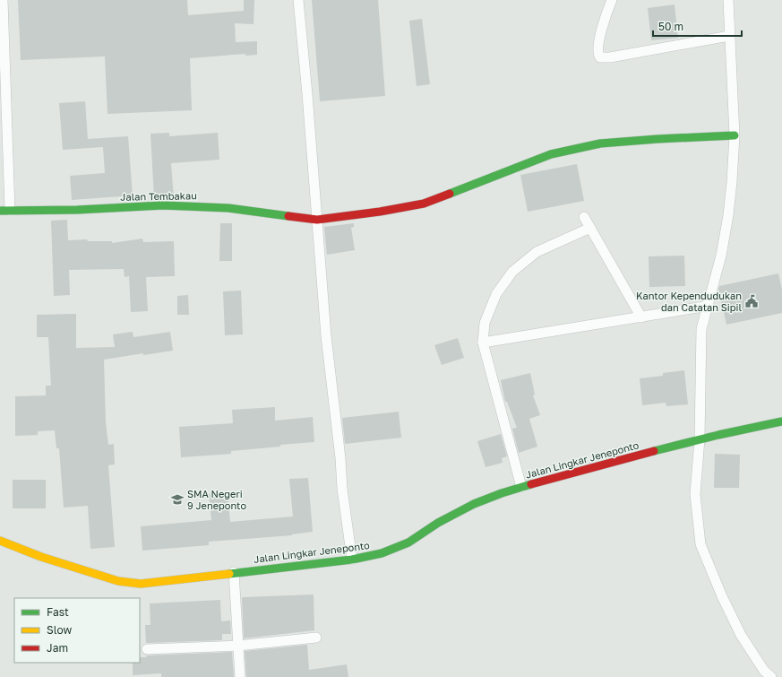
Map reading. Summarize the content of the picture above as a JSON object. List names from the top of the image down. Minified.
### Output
{"streets":{"main road":["Jalan Tembakau","Jalan Lingkar Jeneponto"]},"places":{"public building":["Kantor Kependudukan dan Catatan Sipil"],"school or university":["SMA Negeri 9 Jeneponto"]},"legend":["Fast","Slow","Jam"],"scale_bar":"50 m"}
